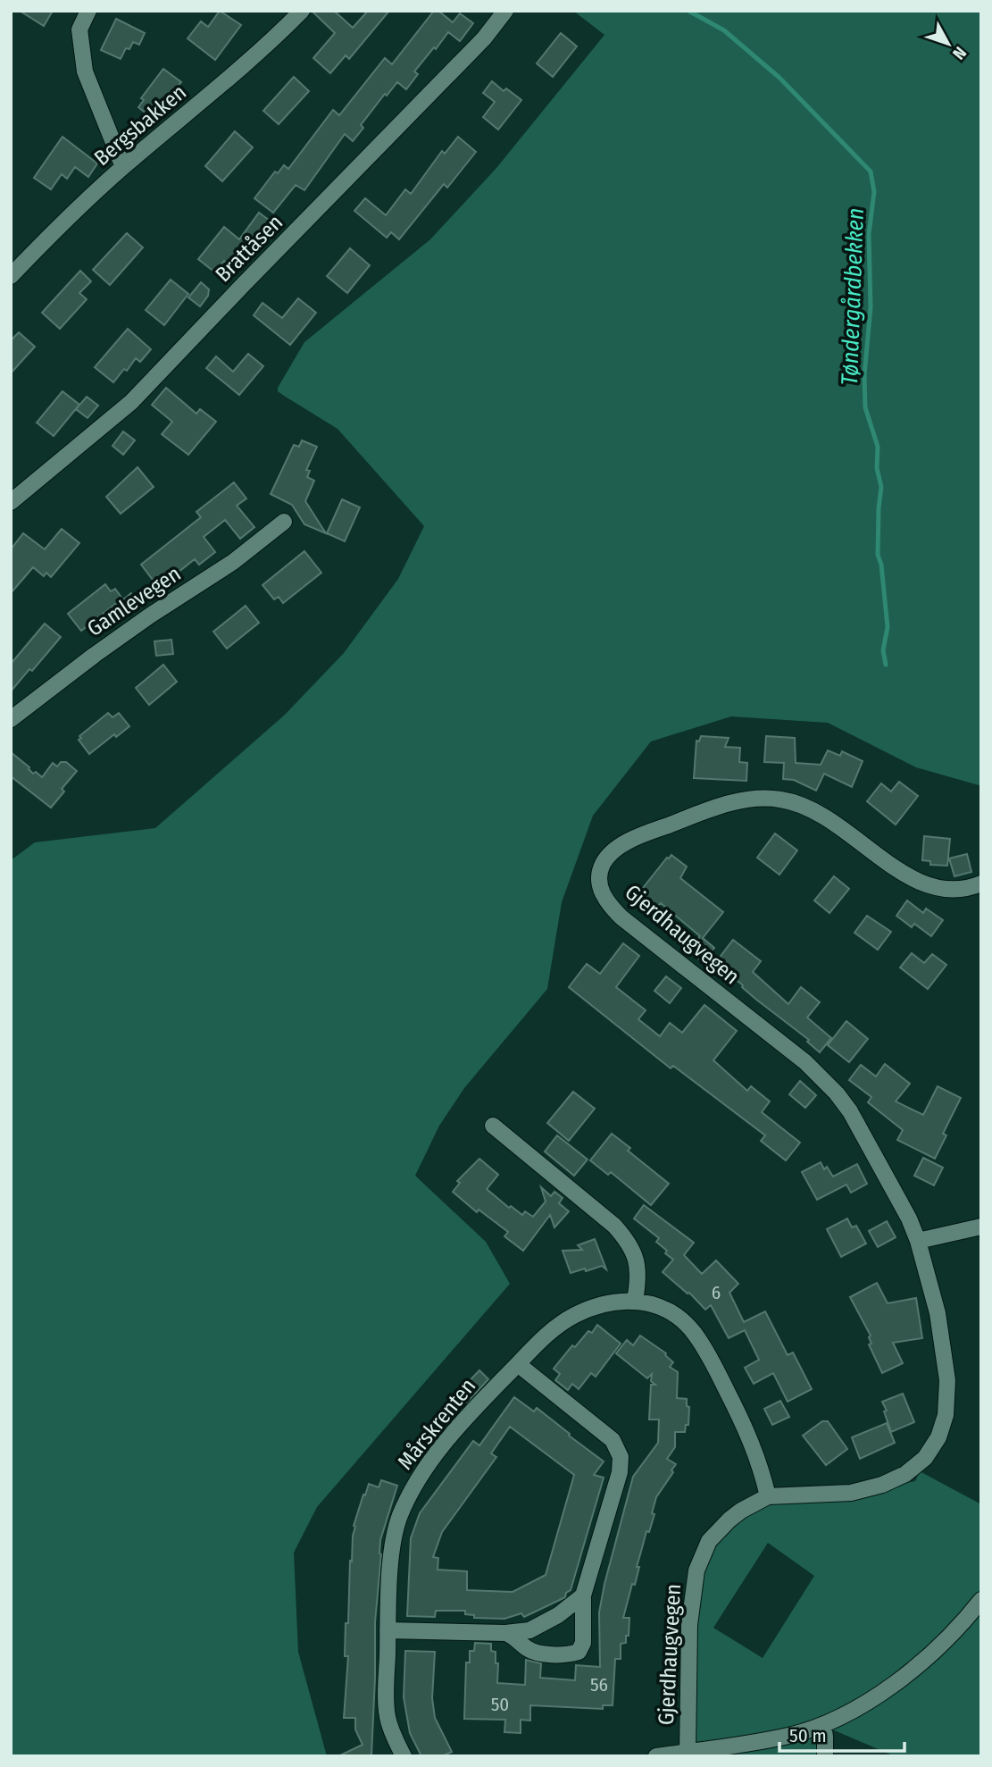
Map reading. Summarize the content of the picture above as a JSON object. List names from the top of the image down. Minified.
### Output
{"streets":{"street":["Bergsbakken","Brattåsen","Gamlevegen","Gjerdhaugvegen","Mårskrenten"]},"crossings":[["Gjerdhaugvegen","Mårskrenten"]],"water":["Tøndergårdbekken"],"house_numbers":["6","56","50"],"scale_bar":"50 m","north":"bottom right"}
